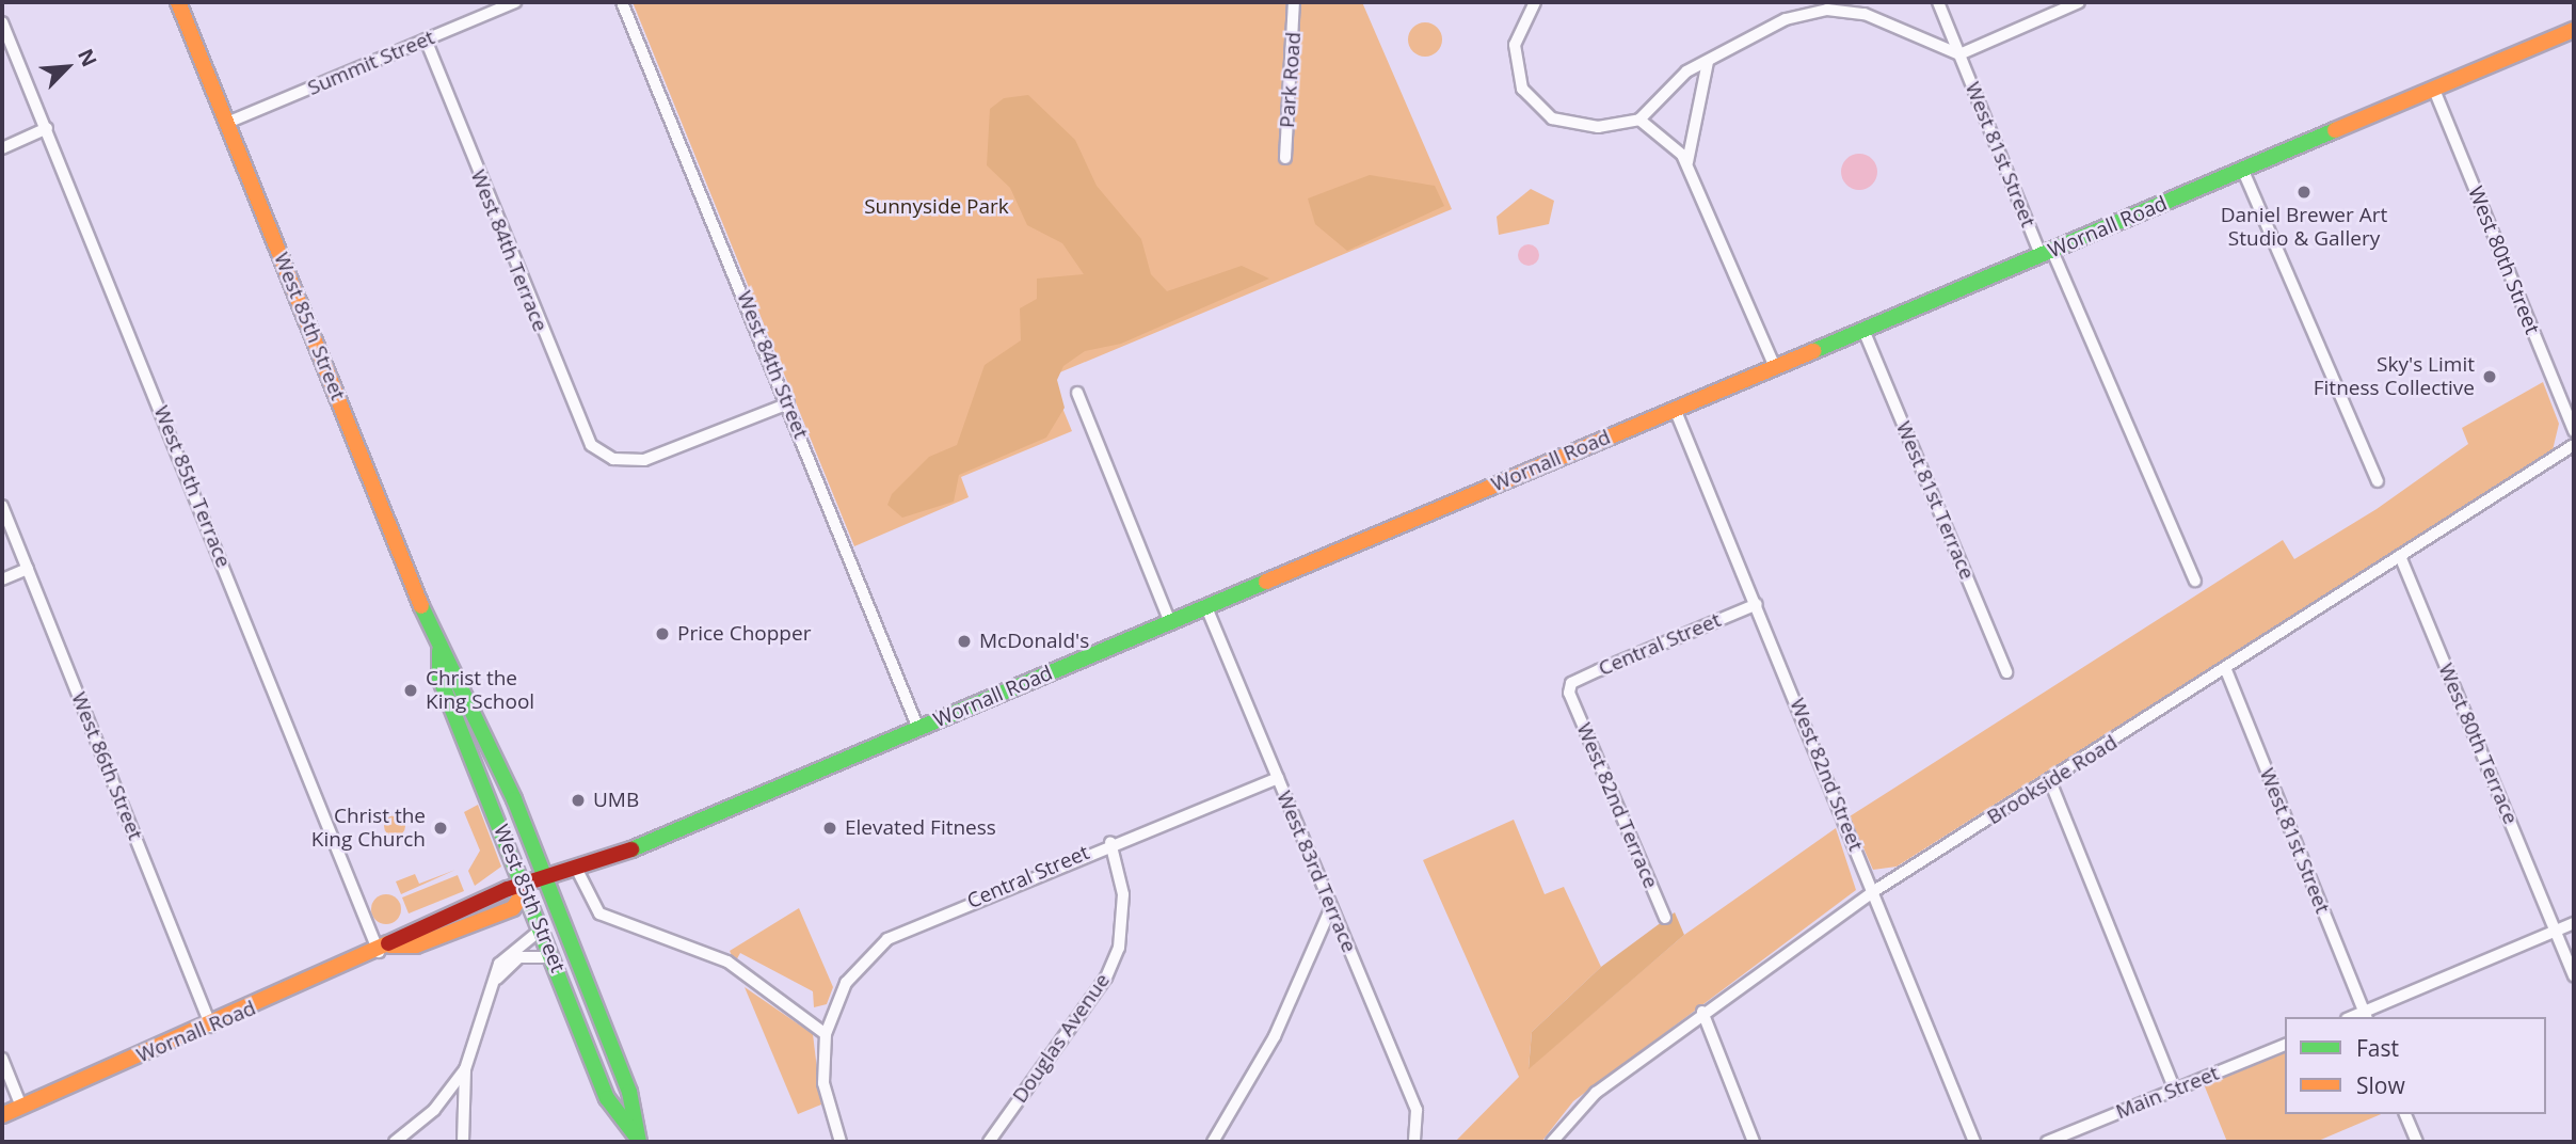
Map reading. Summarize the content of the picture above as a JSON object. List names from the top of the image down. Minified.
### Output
{"streets":{"main road":["Wornall Road","West 85th Street"],"street":["Summit Street","Park Road","West 81st Street","West 84th Terrace","West 80th Street","West 84th Street","West 85th Terrace","West 81st Terrace","Central Street","West 80th Terrace","West 86th Street","West 82nd Street","Brookside Road","West 82nd Terrace","West 83rd Terrace","Douglas Avenue","Main Street"]},"crossings":[["Summit Street","West 84th Terrace"],["Summit Street","West 85th Street"],["West 81st Street","Wornall Road"],["West 81st Street","Brookside Road"],["Wornall Road","West 80th Street"],["Wornall Road","West 85th Street"],["Wornall Road","West 84th Street"],["Wornall Road","West 85th Terrace"],["Wornall Road","West 81st Terrace"],["Wornall Road","West 86th Street"],["Wornall Road","West 82nd Street"],["Wornall Road","West 83rd Terrace"],["West 84th Terrace","West 84th Street"],["Central Street","West 82nd Street"],["Central Street","West 82nd Terrace"],["Central Street","West 83rd Terrace"],["Central Street","Douglas Avenue"],["West 80th Terrace","Brookside Road"],["West 82nd Street","Brookside Road"]],"parks":["Sunnyside Park"],"places":["Daniel Brewer Art Studio & Gallery","Sky's Limit Fitness Collective","Price Chopper","McDonald's","Christ the King School","UMB","Christ the King Church","Elevated Fitness"],"legend":["Fast","Slow"],"north":"top right"}
